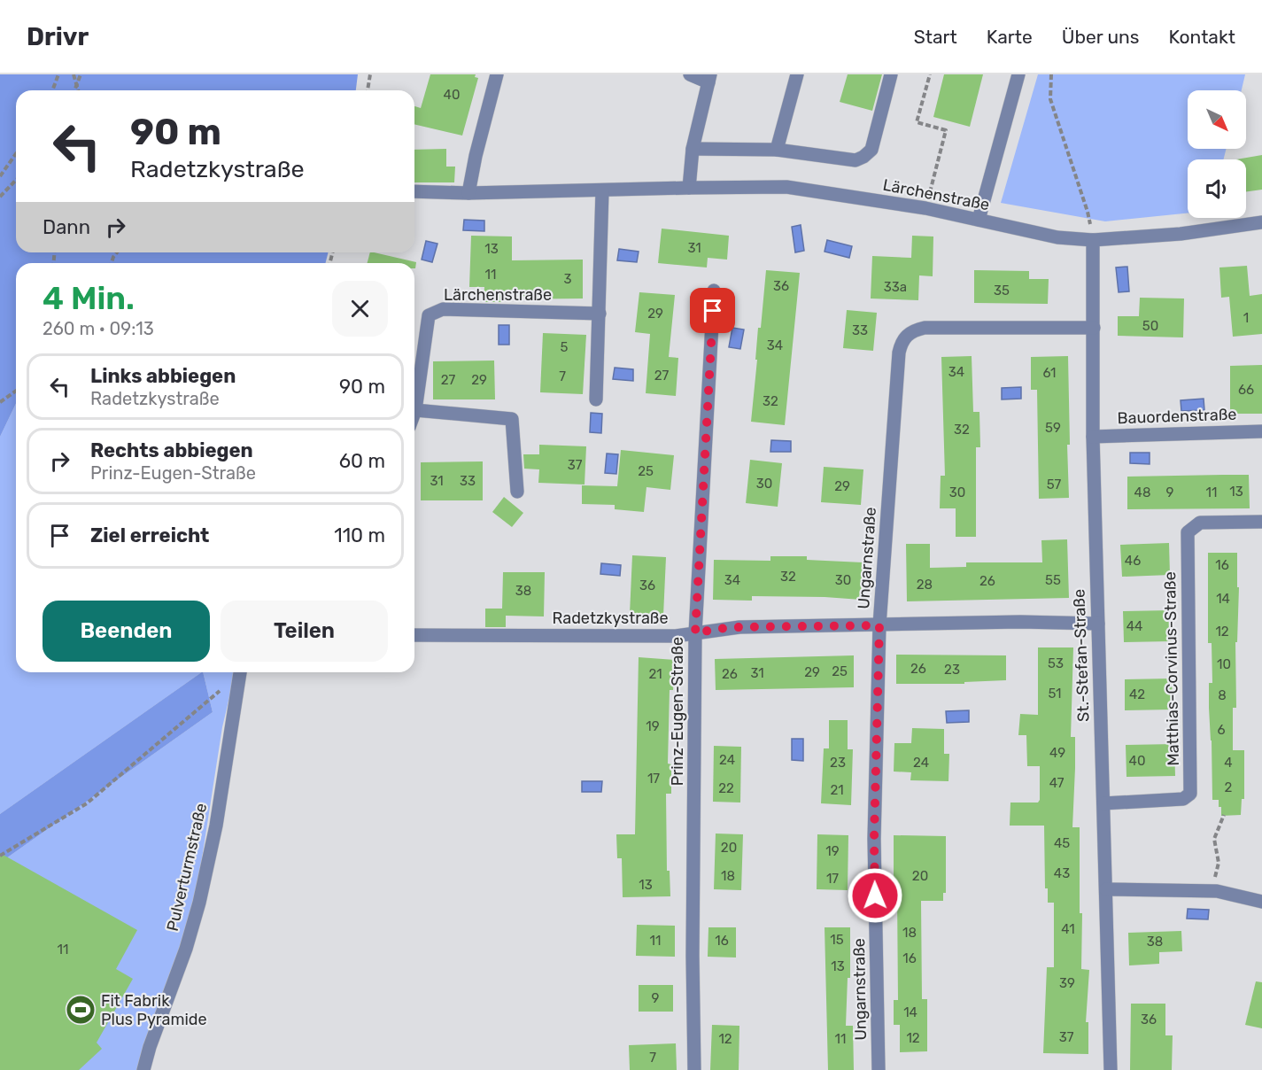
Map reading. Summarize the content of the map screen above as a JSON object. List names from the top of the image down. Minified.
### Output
{"streets":{"street":["Lärchenstraße","Bauordenstraße","Ungarnstraße","Radetzkystraße","St.-Stefan-Straße","Matthias-Corvinus-Straße","Prinz-Eugen-Straße","Pulverturmstraße"]},"crossings":[["Lärchenstraße","St.-Stefan-Straße"],["Bauordenstraße","St.-Stefan-Straße"],["Ungarnstraße","Radetzkystraße"],["Ungarnstraße","St.-Stefan-Straße"],["Radetzkystraße","St.-Stefan-Straße"],["Radetzkystraße","Prinz-Eugen-Straße"],["St.-Stefan-Straße","Matthias-Corvinus-Straße"]],"places":{"sports":["Fit Fabrik Plus Pyramide"]},"house_numbers":["40","31","13","11","3","36","33a","35","29","1","50","33","34","5","34","61","27","7","27","29","66","32","59","32","37","25","31","33","30","57","29","13","30","48","9","11","46","16","32","34","30","55","26","28","36","38","14","44","12","53","10","26","23","25","29","31","21","26","51","42","8","19","6","49","24","40","23","24","4","17","47","2","22","21","45","20","19","43","18","20","17","13","41","18","15","11","16","38","11","16","13","39","9","14","36","37","12","12","11","7"],"north":"bottom right","page":{"header":"Drivr","nav":["Start","Karte","Über uns","Kontakt"],"turn":["90 m","Radetzkystraße"],"then":"Dann","heading":["4 Min.","260 m · 09:13"],"list":[{"name":"Links abbiegen","note":"Radetzkystraße","value":"90 m"},{"name":"Rechts abbiegen","note":"Prinz-Eugen-Straße","value":"60 m"},{"name":"Ziel erreicht","value":"110 m"}],"buttons":["Beenden","Teilen"]}}
